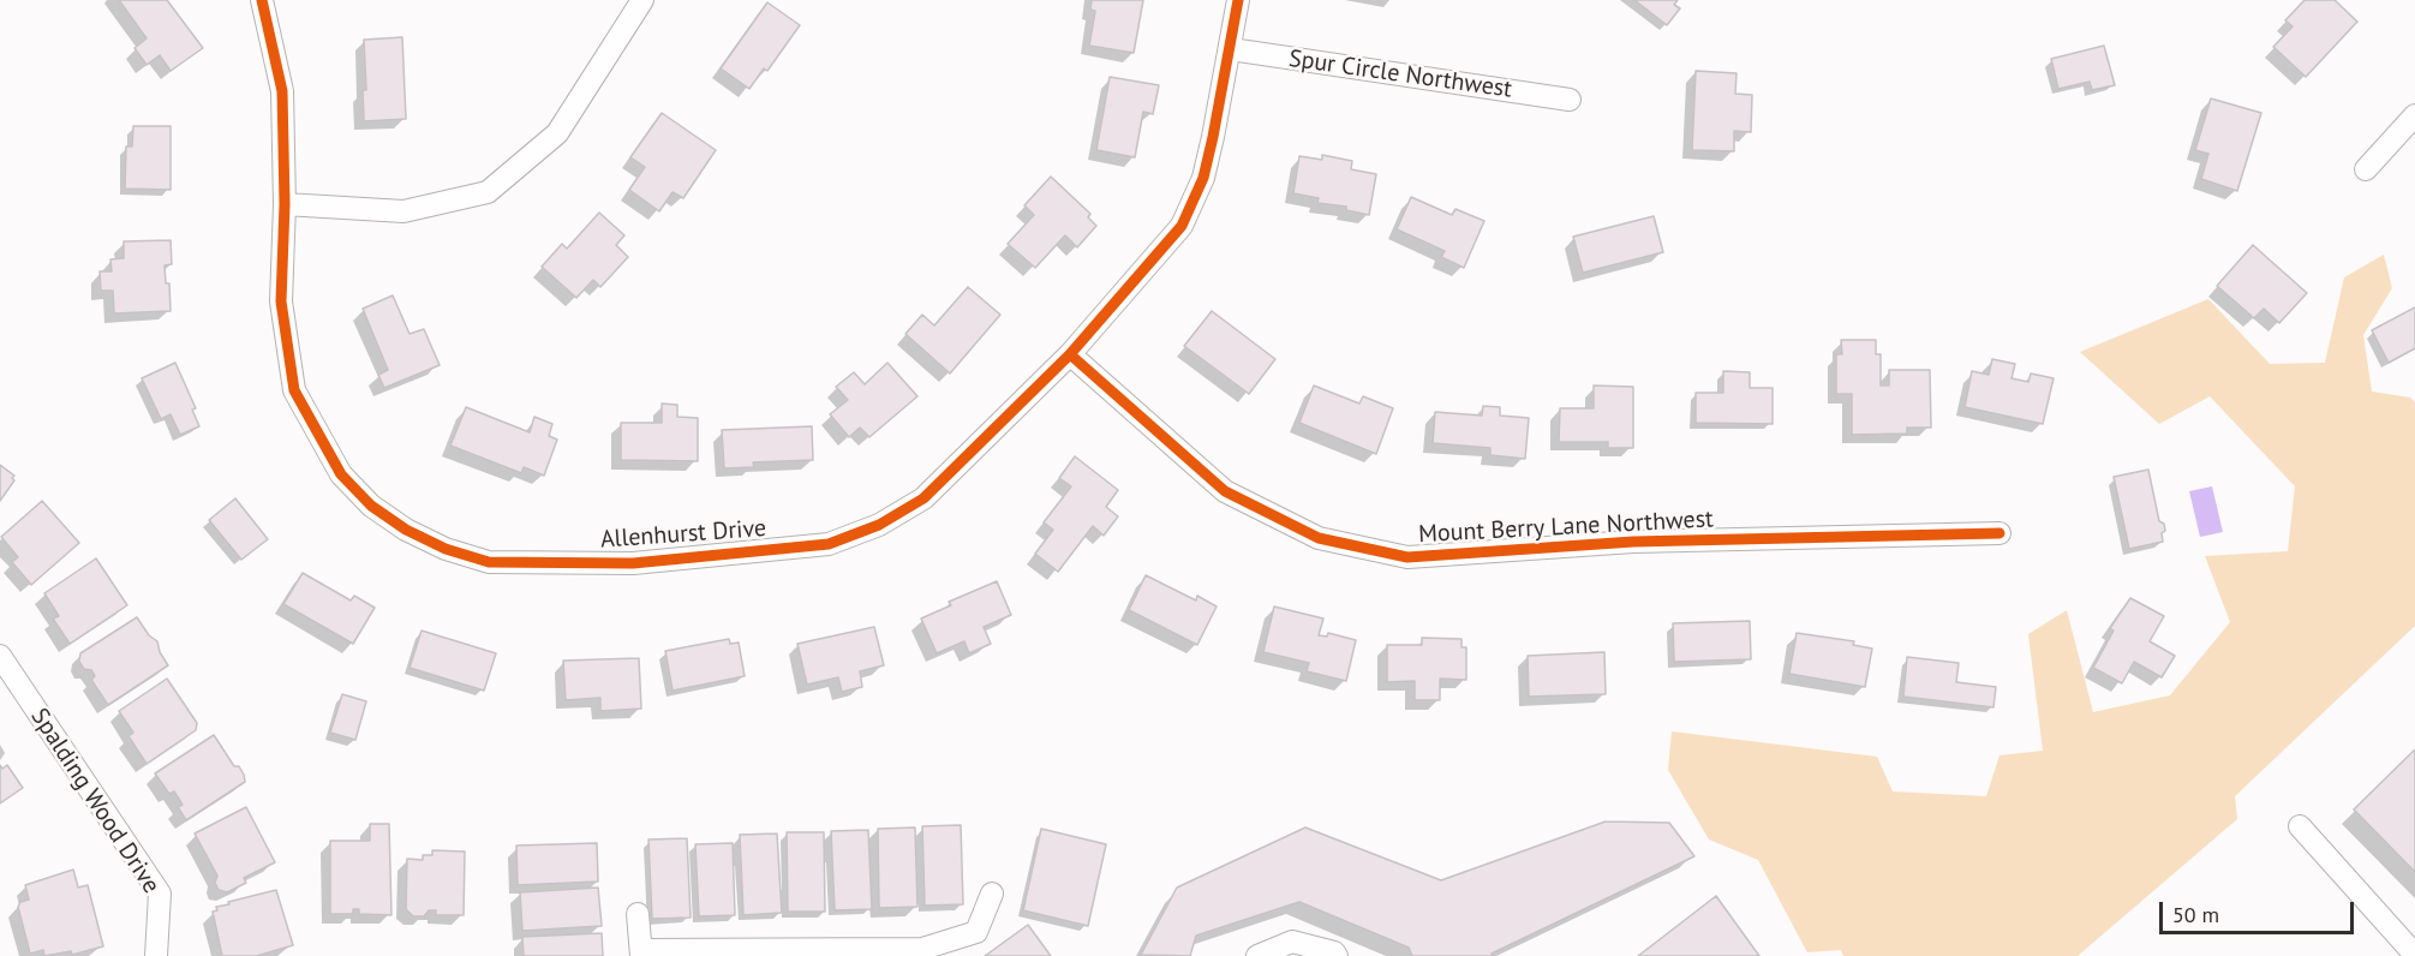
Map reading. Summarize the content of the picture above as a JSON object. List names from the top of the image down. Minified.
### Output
{"streets":{"street":["Spur Circle Northwest","Mount Berry Lane Northwest","Allenhurst Drive","Spalding Wood Drive"]},"crossings":[["Spur Circle Northwest","Allenhurst Drive"],["Mount Berry Lane Northwest","Allenhurst Drive"]],"scale_bar":"50 m"}
